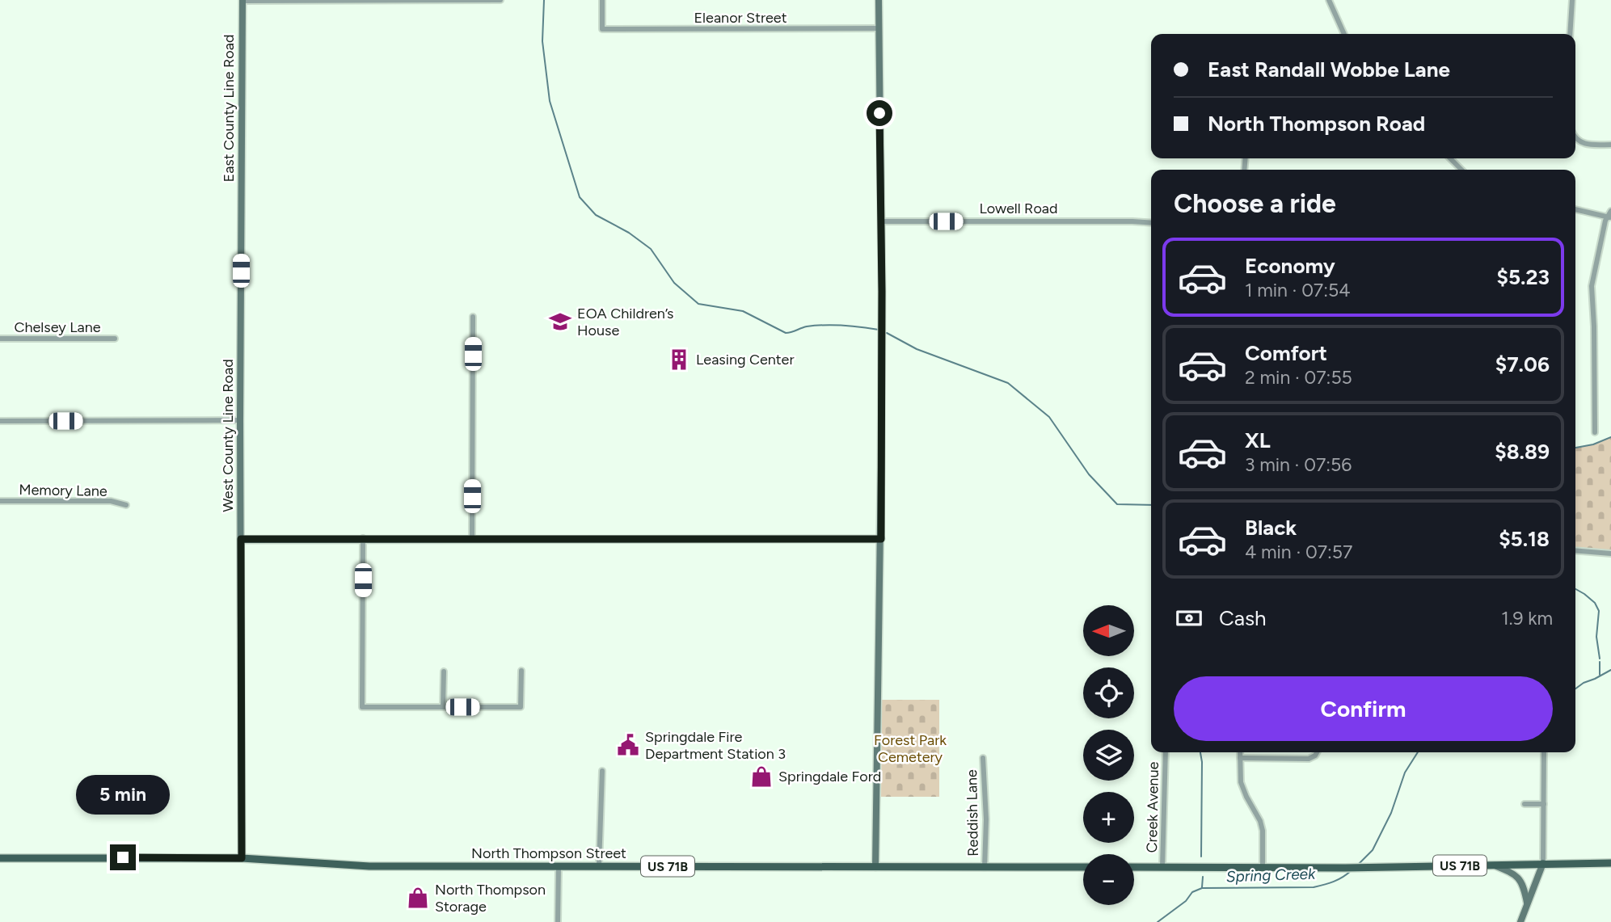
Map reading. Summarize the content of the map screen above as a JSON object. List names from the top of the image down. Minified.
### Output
{"streets":{"main road":["North Thompson Street","US 71B"],"street":["Eleanor Street","East County Line Road","Lowell Road","Chelsey Lane","West County Line Road","Memory Lane","Creek Avenue","Reddish Lane"]},"crossings":[["East County Line Road","West County Line Road"],["West County Line Road","North Thompson Street"],["West County Line Road","US 71B"],["Creek Avenue","US 71B"],["Reddish Lane","North Thompson Street"],["North Thompson Street","US 71B"]],"water":["Spring Creek"],"parks":["Forest Park Cemetery"],"places":{"school or university":["EOA Children’s House"],"building":["Leasing Center"],"public building":["Springdale Fire Department Station 3"],"shop":["Springdale Ford","North Thompson Storage"]},"north":"left","page":{"banner":["East Randall Wobbe Lane","North Thompson Road"],"heading":"Choose a ride","list":[{"name":"Economy","note":"1 min · 07:54","value":"$5.23"},{"name":"Comfort","note":"2 min · 07:55","value":"$7.06"},{"name":"XL","note":"3 min · 07:56","value":"$8.89"},{"name":"Black","note":"4 min · 07:57","value":"$5.18"}],"pay":["Cash","1.9 km"],"map_buttons":["+","−"],"buttons":"Confirm","bubble":"5 min"}}
